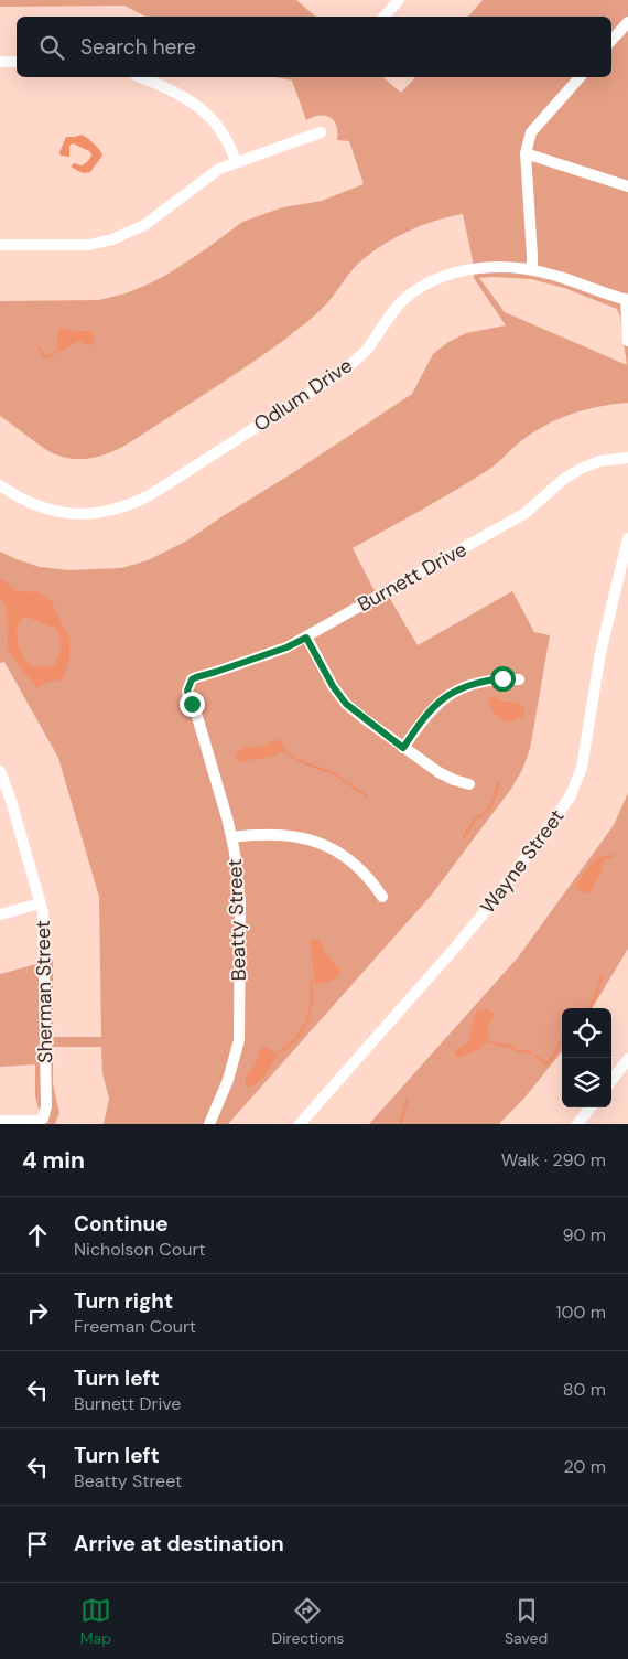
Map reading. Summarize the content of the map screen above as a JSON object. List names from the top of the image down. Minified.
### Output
{"streets":{"street":["Odlum Drive","Burnett Drive","Wayne Street","Beatty Street","Sherman Street"]},"crossings":[["Burnett Drive","Beatty Street"]],"page":{"search":"Search here","heading":["4 min","Walk · 290 m"],"list":[["Continue","Nicholson Court","90 m"],["Turn right","Freeman Court","100 m"],["Turn left","Burnett Drive","80 m"],["Turn left","Beatty Street","20 m"],"Arrive at destination"],"nav":["Map","Directions","Saved"]}}
